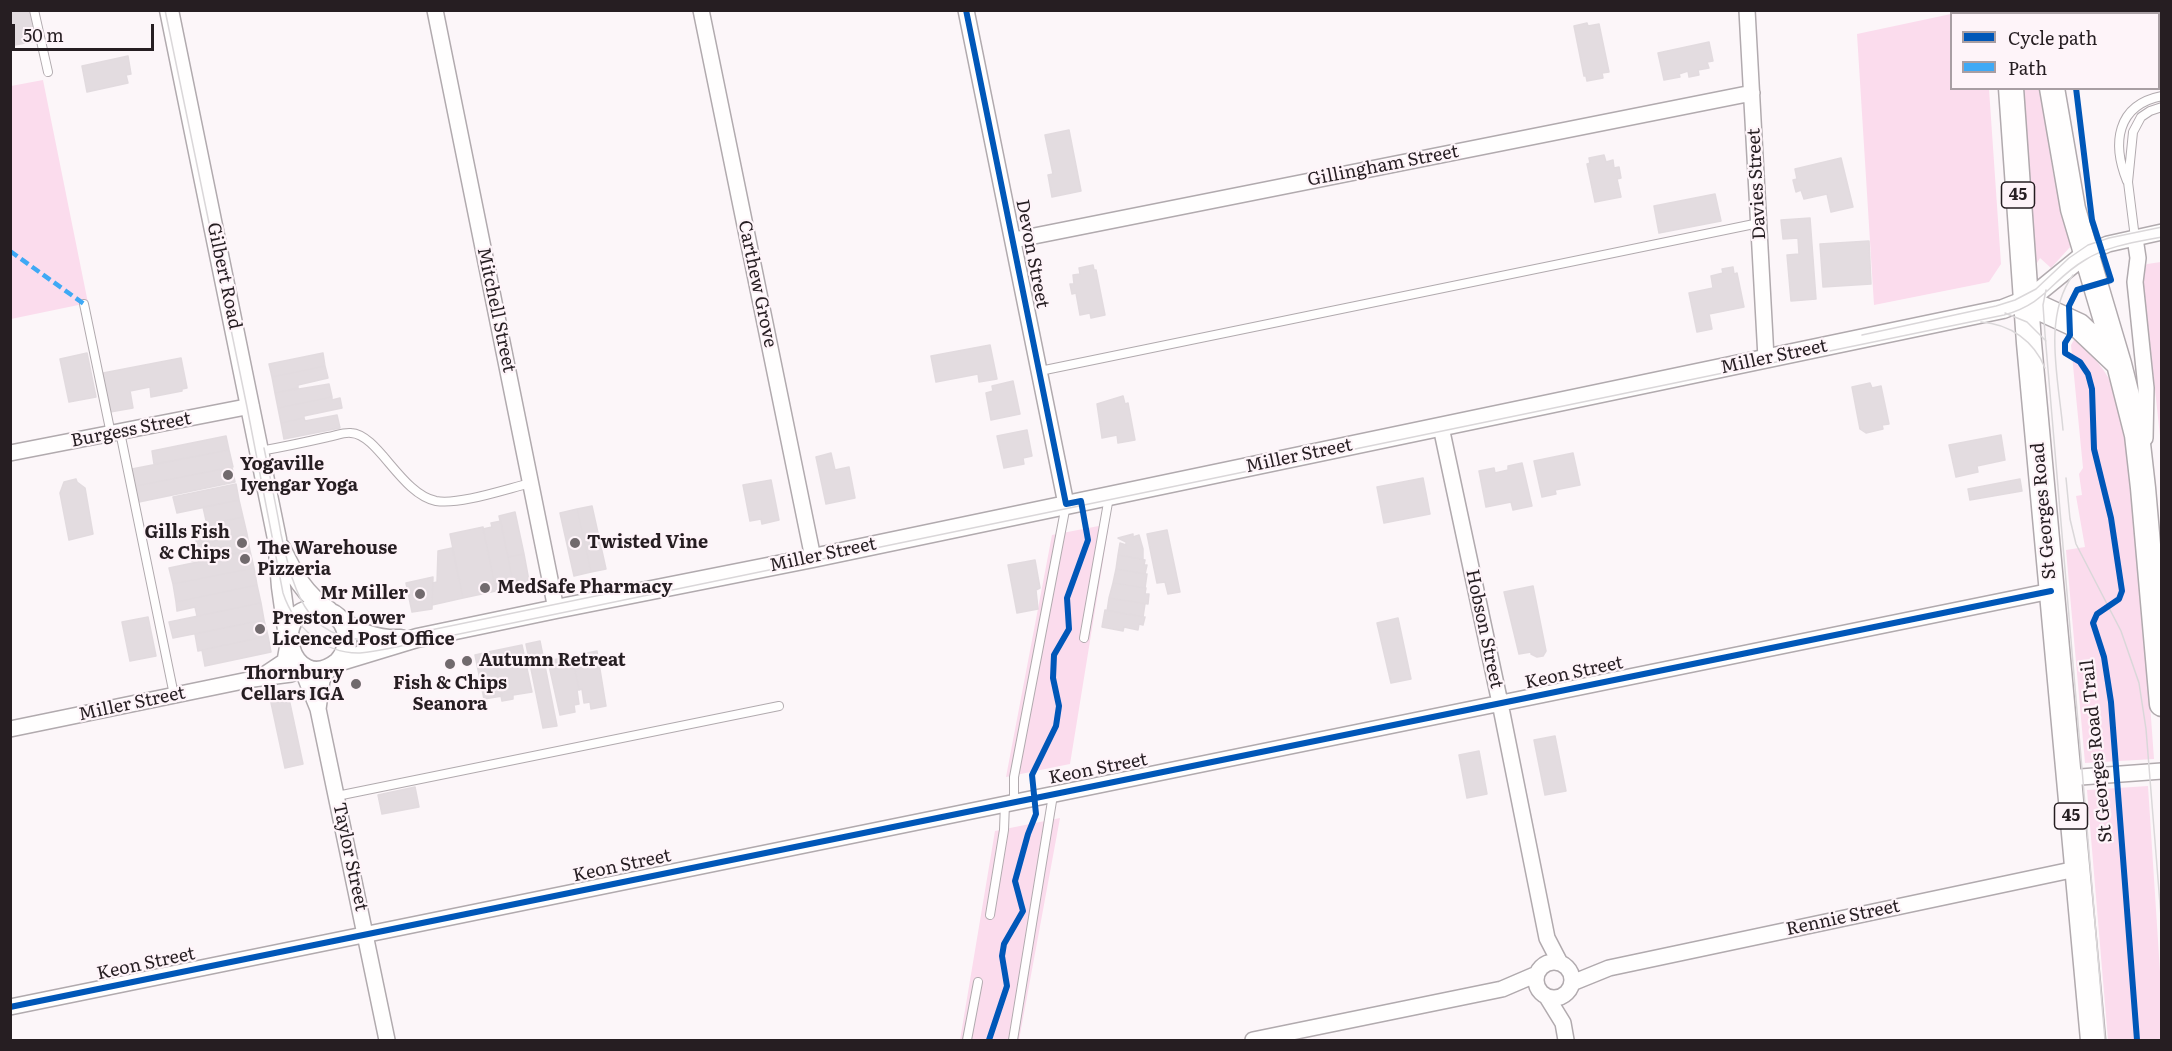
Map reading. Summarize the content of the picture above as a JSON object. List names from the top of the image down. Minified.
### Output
{"streets":{"highway":["45","St Georges Road"],"street":["Gillingham Street","Davies Street","Devon Street","Gilbert Road","Carthew Grove","Mitchell Street","Miller Street","Burgess Street","Hobson Street","Keon Street","Taylor Street","Rennie Street"],"cycle path":["St Georges Road Trail"]},"crossings":[["Gillingham Street","Davies Street"],["Gillingham Street","Devon Street"],["Davies Street","Miller Street"],["Devon Street","Miller Street"],["Gilbert Road","Miller Street"],["Gilbert Road","Burgess Street"],["Gilbert Road","Taylor Street"],["Carthew Grove","Miller Street"],["Mitchell Street","Miller Street"],["Miller Street","St Georges Road"],["Miller Street","Hobson Street"],["Miller Street","Taylor Street"],["St Georges Road","Keon Street"],["St Georges Road","Rennie Street"],["Hobson Street","Keon Street"],["Hobson Street","Rennie Street"],["Keon Street","Taylor Street"]],"places":["Yogaville Iyengar Yoga","Gills Fish & Chips","Twisted Vine","The Warehouse Pizzeria","MedSafe Pharmacy","Mr Miller","Preston Lower Licenced Post Office","Autumn Retreat","Fish & Chips Seanora","Thornbury Cellars IGA"],"legend":["Cycle path","Path"],"scale_bar":"50 m"}
